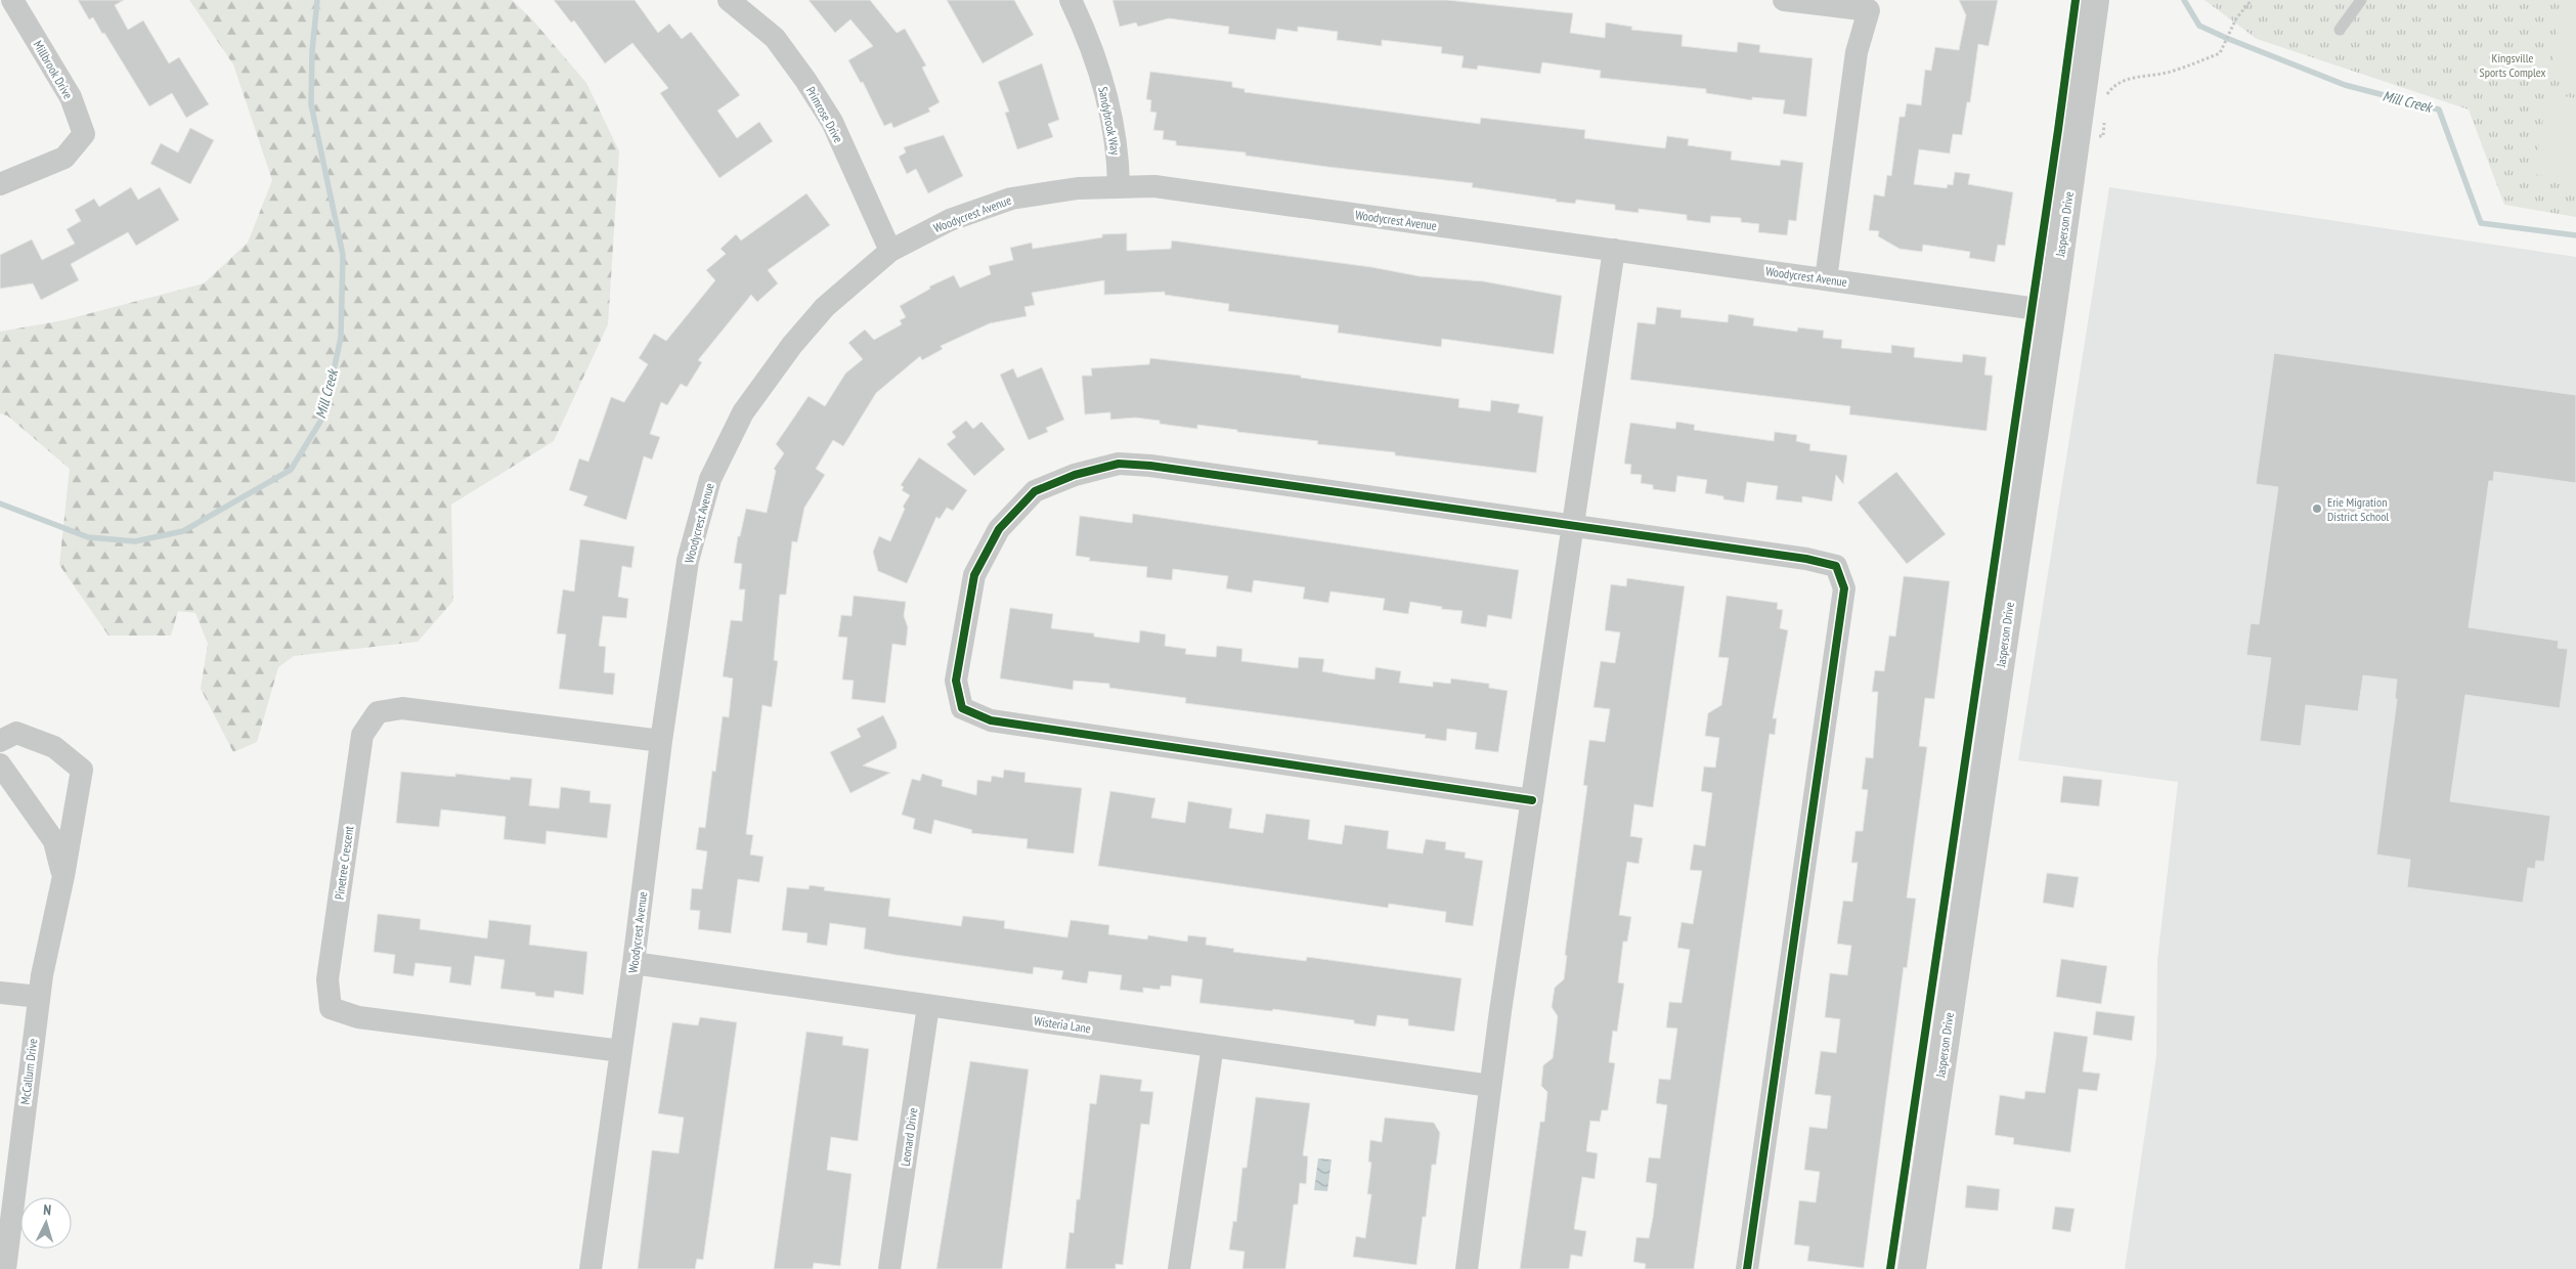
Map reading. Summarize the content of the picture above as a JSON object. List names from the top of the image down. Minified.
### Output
{"streets":{"street":["Millbrook Drive","Primrose Drive","Sandybrook Way","Woodycrest Avenue","Jasperson Drive","Pinetree Crescent","Wisteria Lane","McCallum Drive","Leonard Drive"]},"crossings":[["Primrose Drive","Woodycrest Avenue"],["Sandybrook Way","Woodycrest Avenue"],["Woodycrest Avenue","Jasperson Drive"],["Woodycrest Avenue","Pinetree Crescent"],["Woodycrest Avenue","Wisteria Lane"],["Wisteria Lane","Leonard Drive"]],"water":["Mill Creek"],"parks":["Kingsville Sports Complex"],"places":["Erie Migration District School"],"north":"top"}
